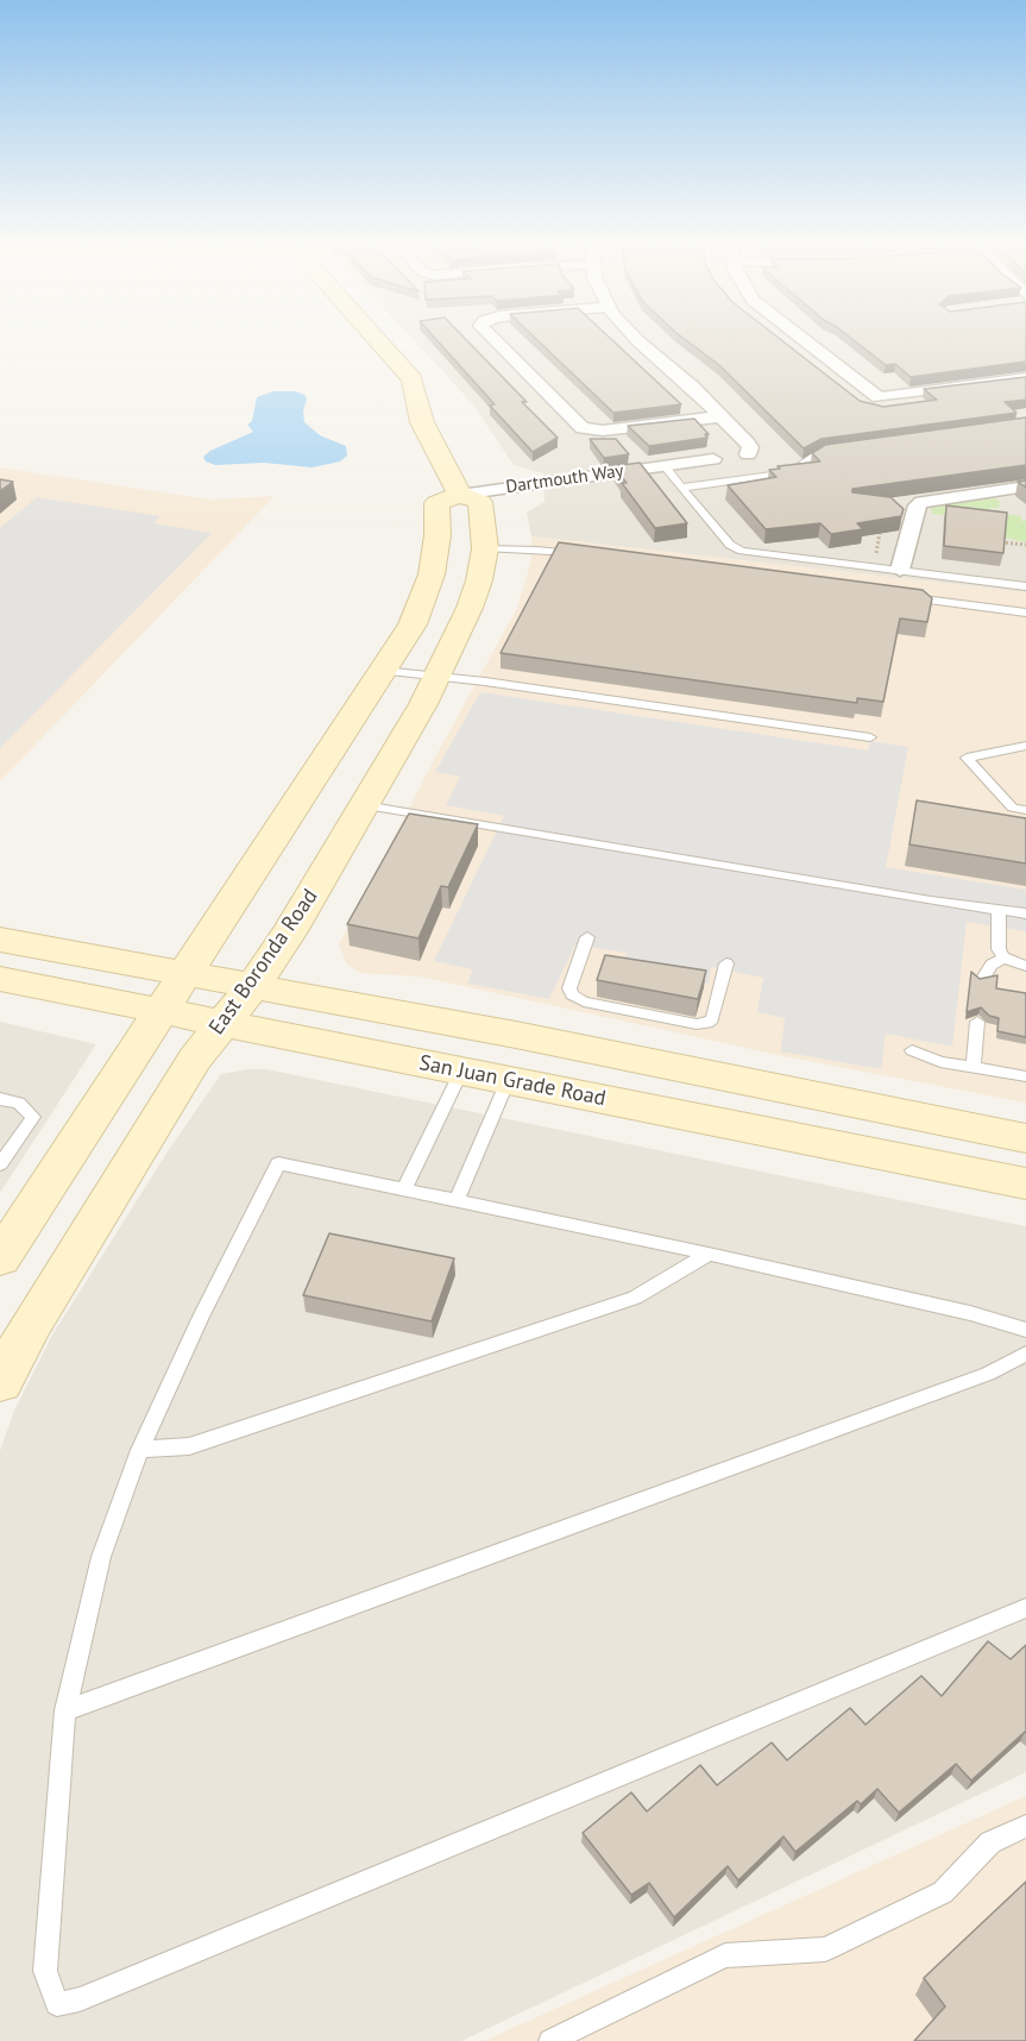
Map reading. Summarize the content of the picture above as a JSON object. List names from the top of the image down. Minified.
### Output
{"streets":{"main road":["East Boronda Road","San Juan Grade Road"],"street":["Dartmouth Way"]},"crossings":[["Dartmouth Way","East Boronda Road"],["East Boronda Road","San Juan Grade Road"]]}
